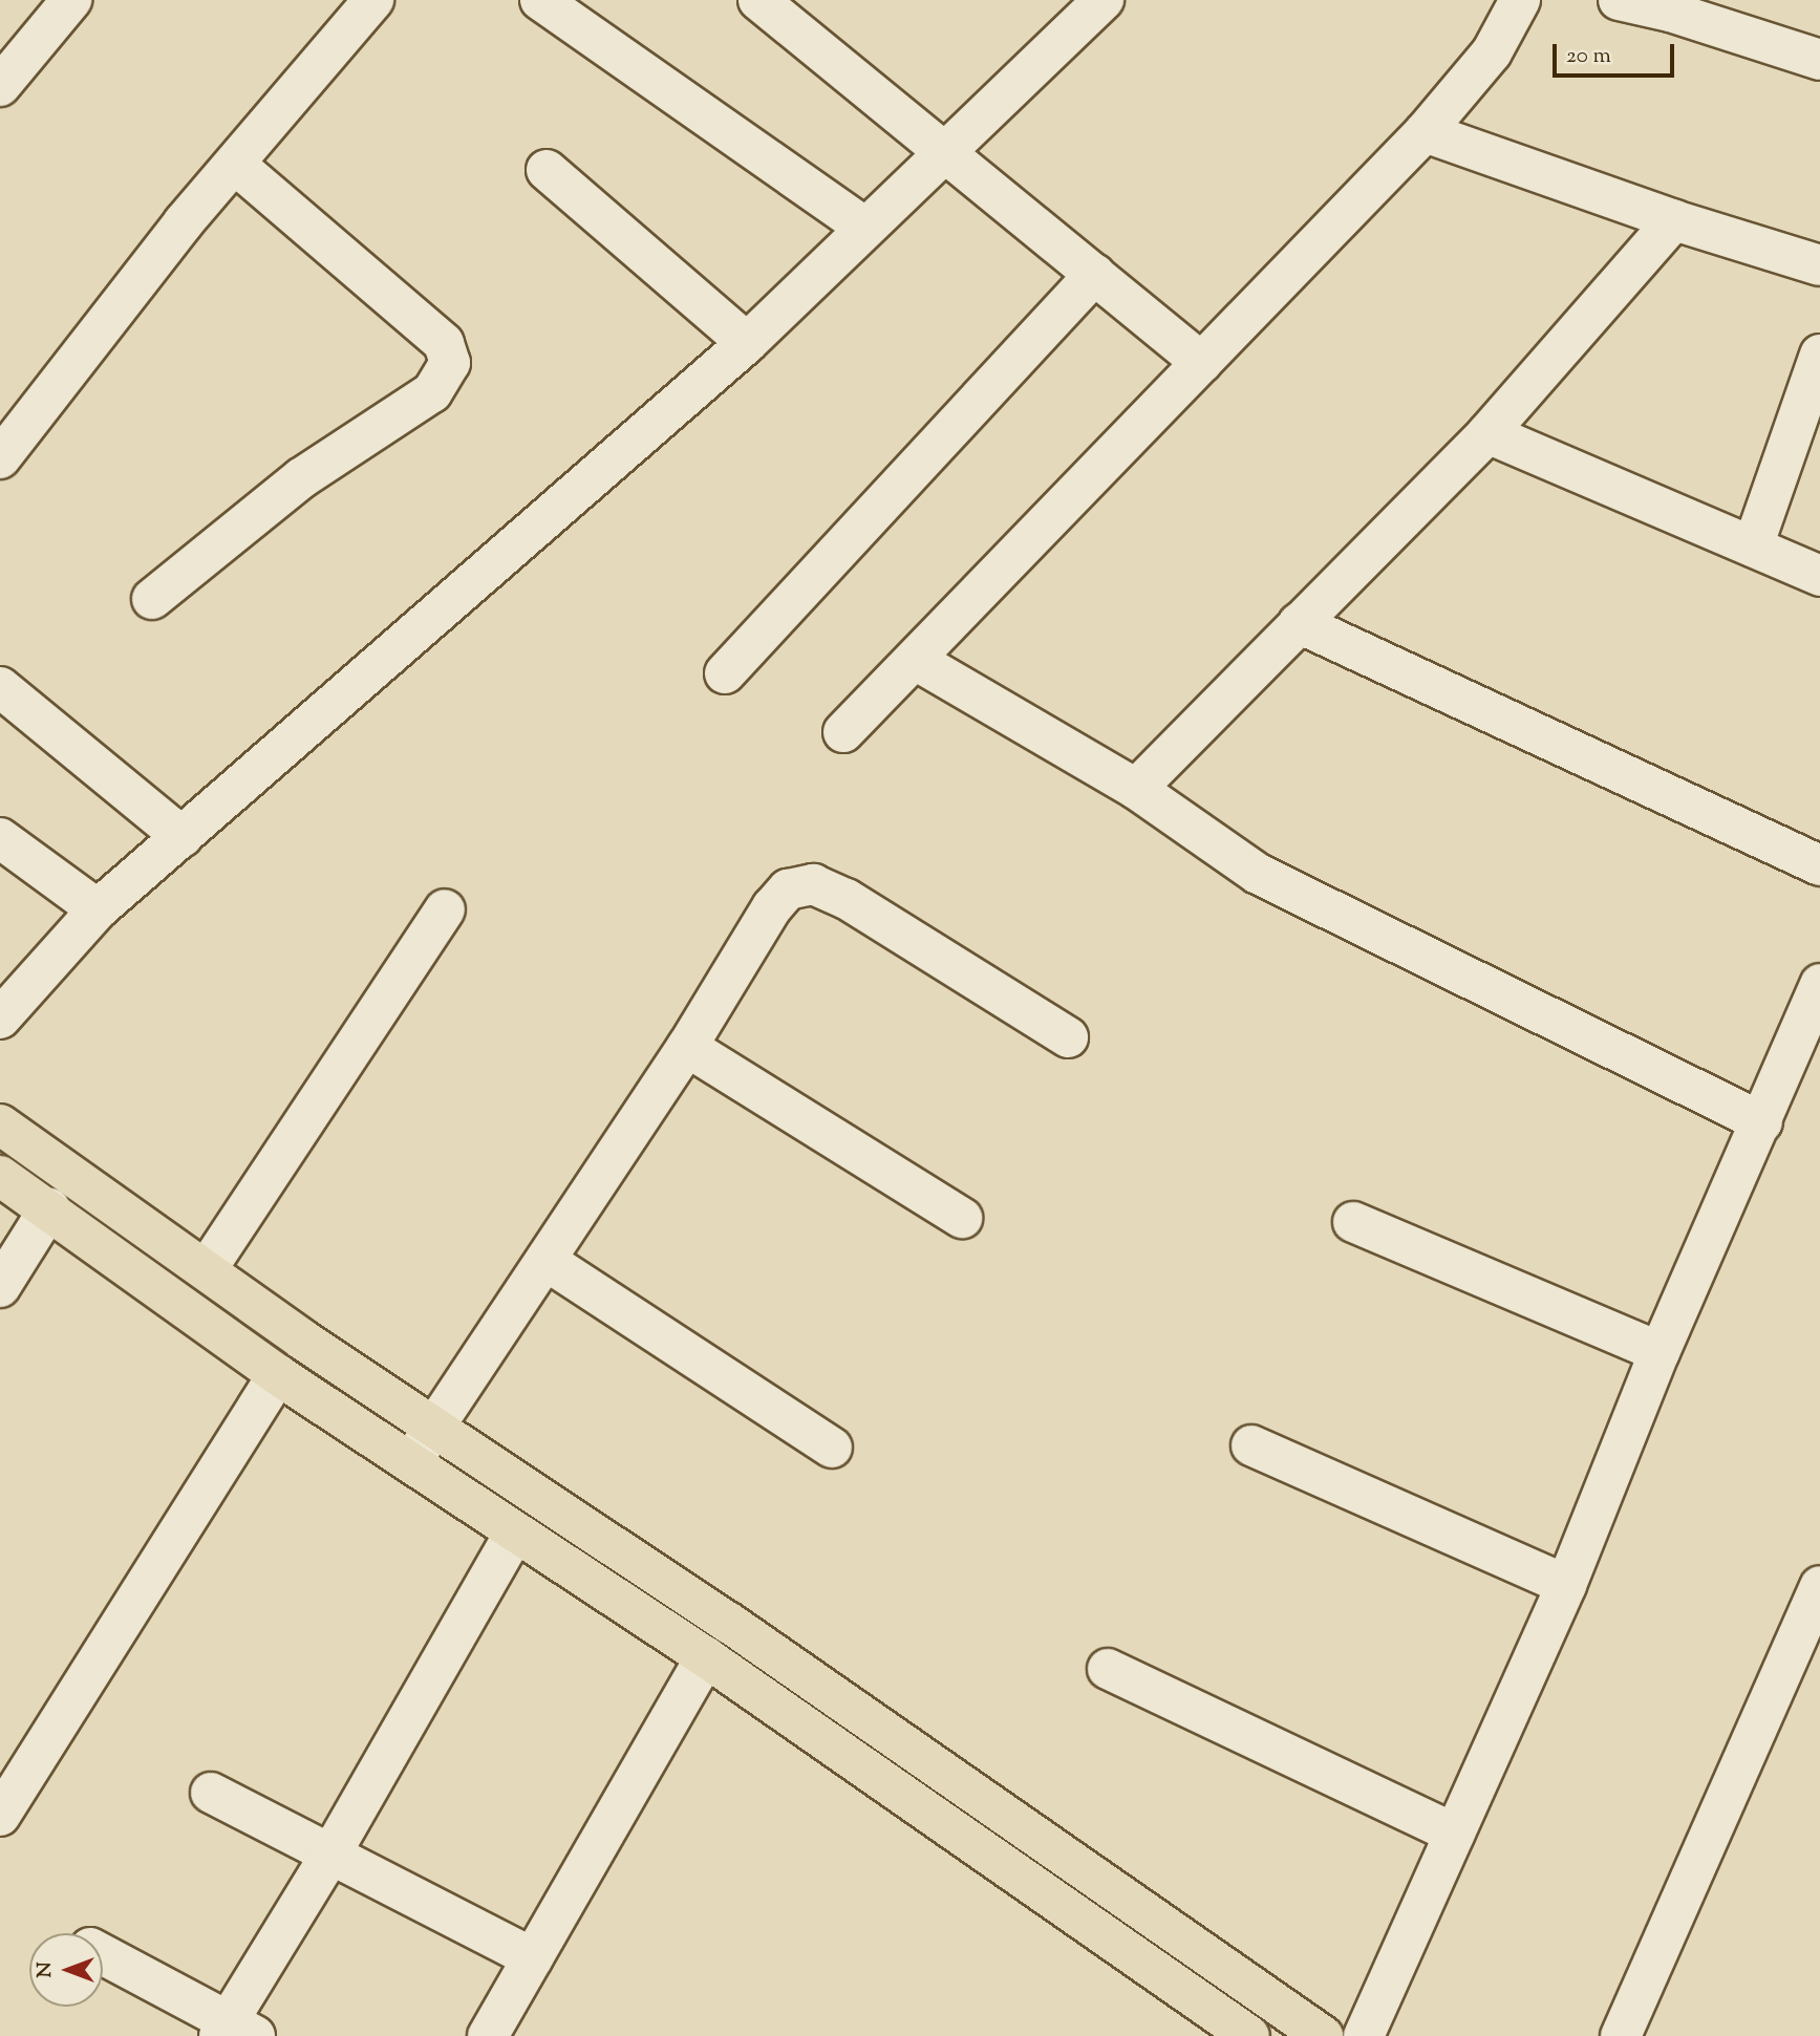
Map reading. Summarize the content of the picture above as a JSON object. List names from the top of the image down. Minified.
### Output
{"scale_bar":"20 m","north":"left"}
